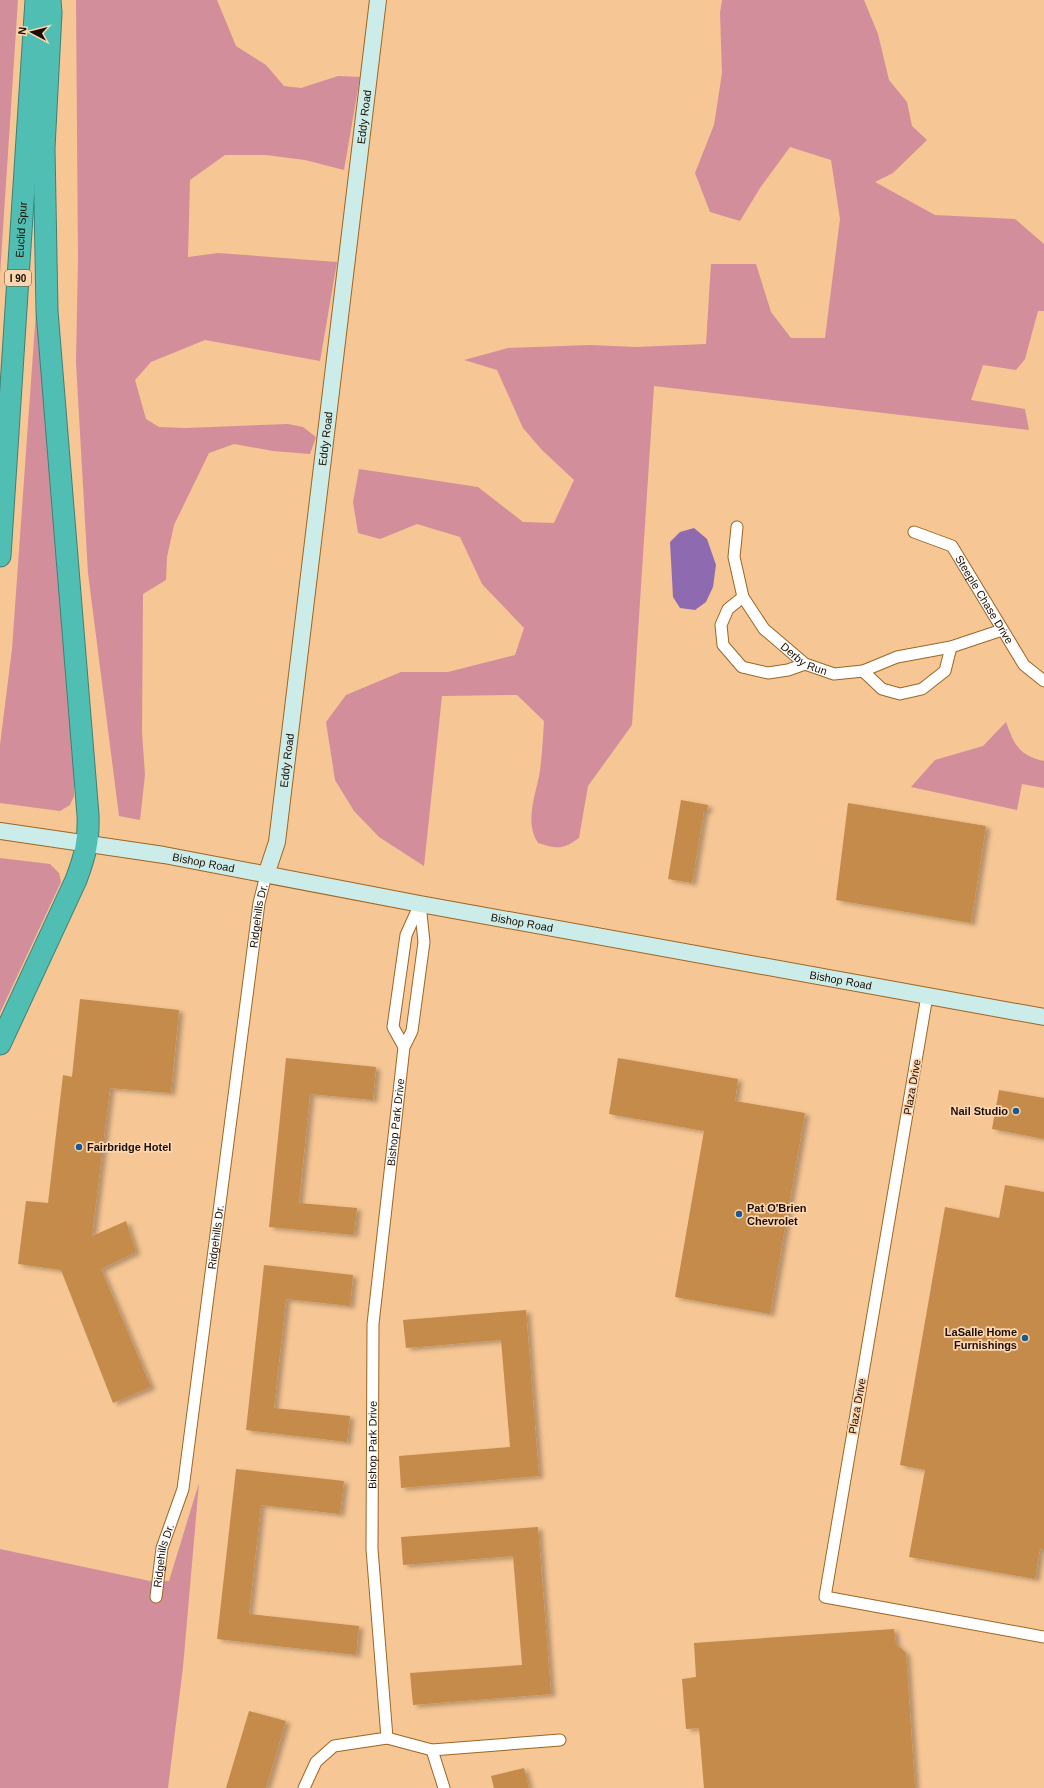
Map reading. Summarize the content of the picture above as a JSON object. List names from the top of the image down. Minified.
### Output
{"streets":{"highway":["Euclid Spur","I 90"],"main road":["Eddy Road","Bishop Road"],"street":["Steeple Chase Drive","Derby Run","Ridgehills Dr.","Plaza Drive","Bishop Park Drive"]},"crossings":[["Eddy Road","Bishop Road"],["Eddy Road","Ridgehills Dr."],["Steeple Chase Drive","Derby Run"],["Bishop Road","Ridgehills Dr."],["Bishop Road","Plaza Drive"],["Bishop Road","Bishop Park Drive"]],"places":["Nail Studio","Fairbridge Hotel","Pat O'Brien Chevrolet","LaSalle Home Furnishings"],"north":"left"}
